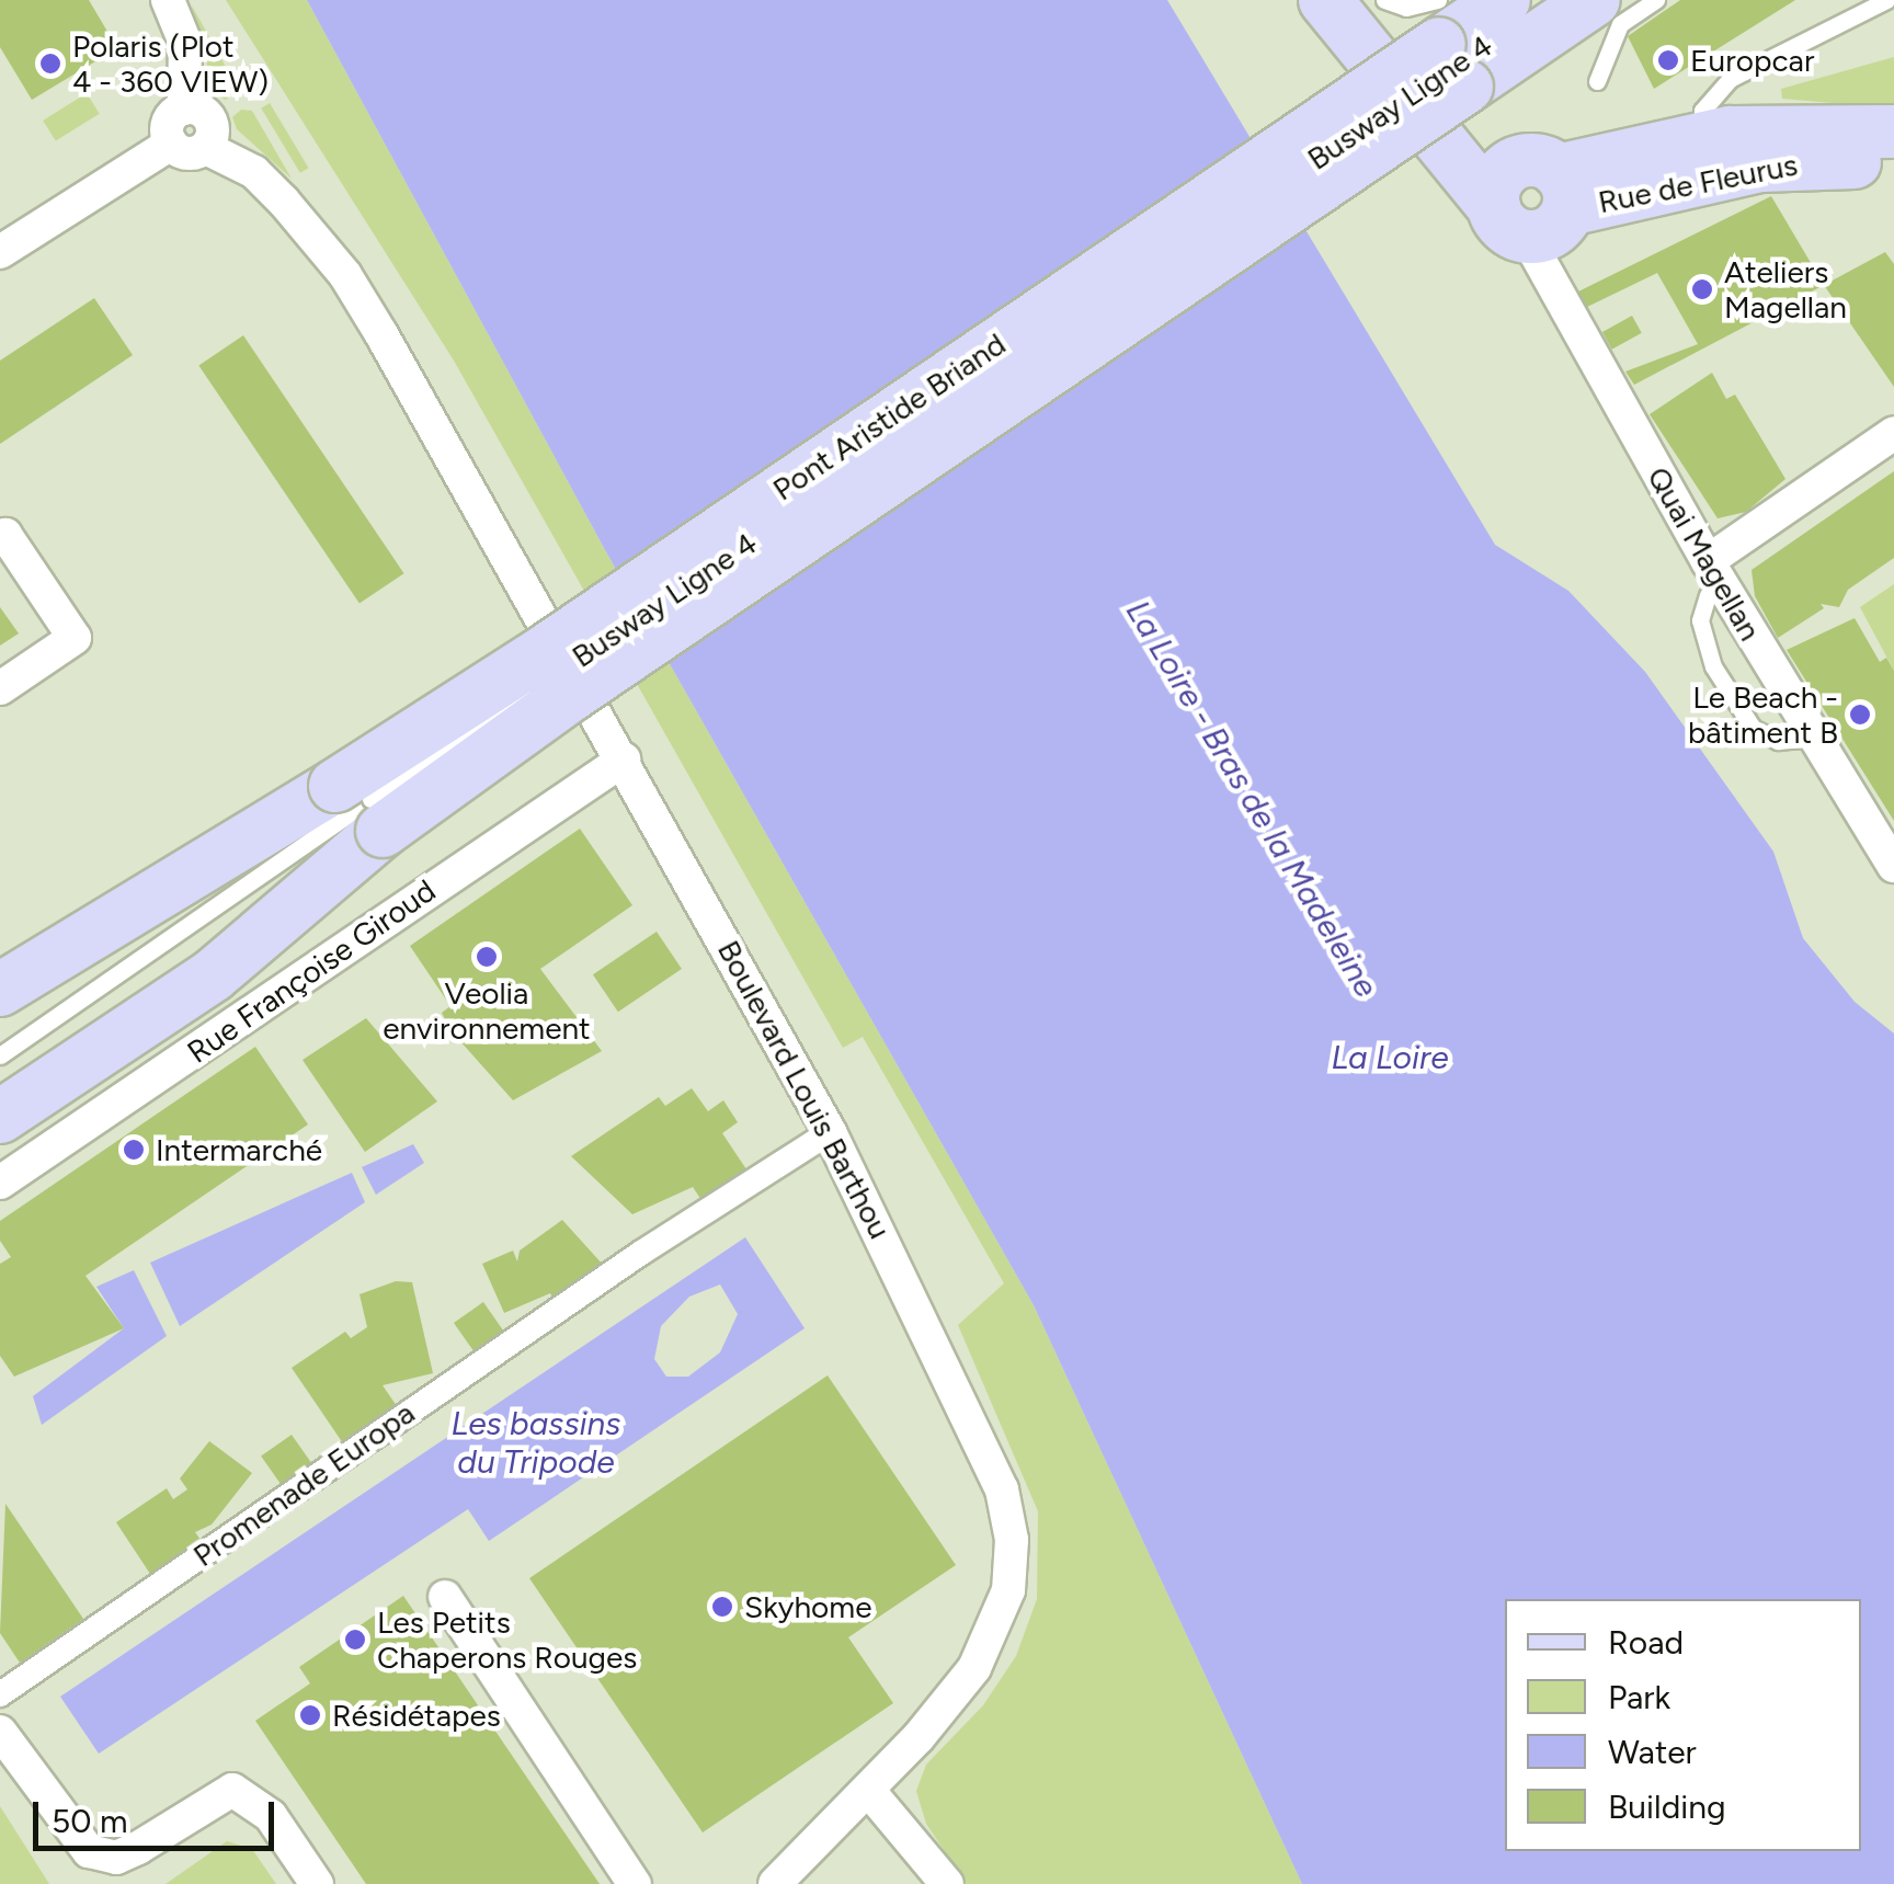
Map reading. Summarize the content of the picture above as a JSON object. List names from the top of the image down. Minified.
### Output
{"streets":{"main road":["Rue de Fleurus","Pont Aristide Briand"],"street":["Quai Magellan","Rue Françoise Giroud","Boulevard Louis Barthou","Promenade Europa"],"lane":["Busway Ligne 4"]},"crossings":[["Busway Ligne 4","Pont Aristide Briand"],["Rue de Fleurus","Quai Magellan"],["Rue Françoise Giroud","Boulevard Louis Barthou"],["Boulevard Louis Barthou","Promenade Europa"]],"water":["La Loire - Bras de la Madeleine","La Loire","Les bassins du Tripode"],"places":["Europcar","Polaris (Plot 4 - 360 VIEW)","Ateliers Magellan","Le Beach - bâtiment B","Veolia environnement","Intermarché","Skyhome","Les Petits Chaperons Rouges","Résidétapes"],"legend":["Road","Park","Water","Building"],"scale_bar":"50 m"}
